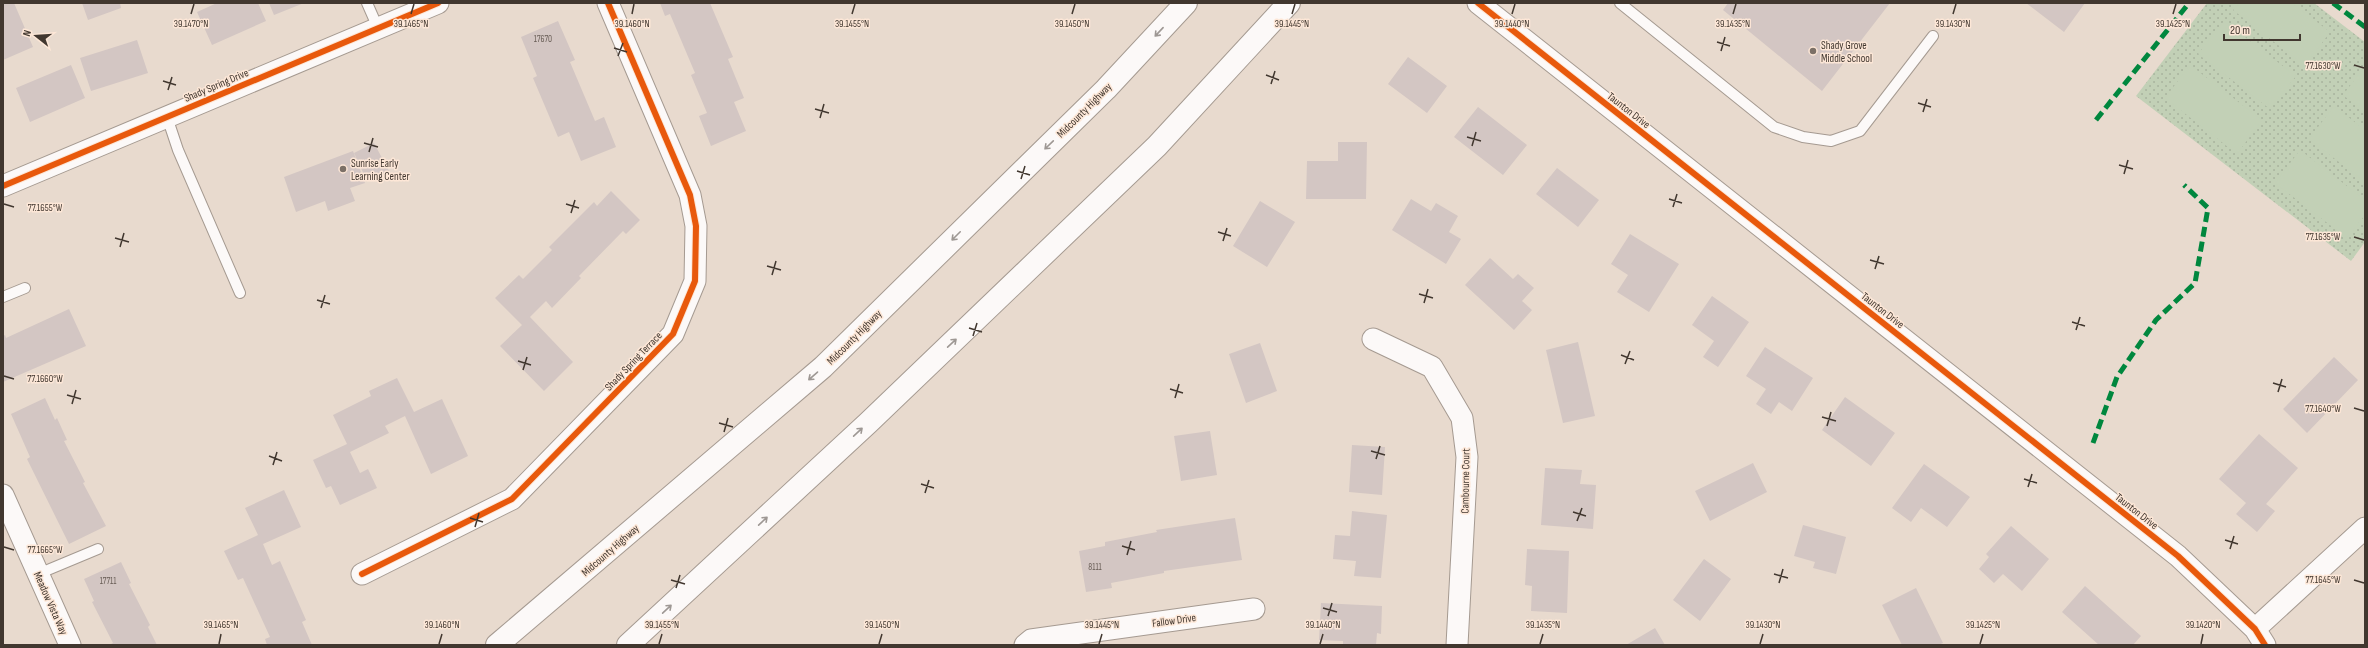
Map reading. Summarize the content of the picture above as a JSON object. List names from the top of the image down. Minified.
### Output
{"streets":{"main road":["Midcounty Highway"],"street":["Shady Spring Drive","Taunton Drive","Shady Spring Terrace","Cambourne Court","Meadow Vista Way","Fallow Drive"]},"places":["Shady Grove Middle School","Sunrise Early Learning Center"],"house_numbers":["17670","8111","17711"],"scale_bar":"20 m","north":"left","coordinates":["39.1470°N","39.1465°N","39.1460°N","39.1455°N","39.1450°N","39.1445°N","39.1440°N","39.1435°N","39.1430°N","39.1425°N","77.1630°W","77.1655°W","77.1635°W","77.1660°W","77.1640°W","77.1665°W","77.1645°W","39.1420°N"]}
